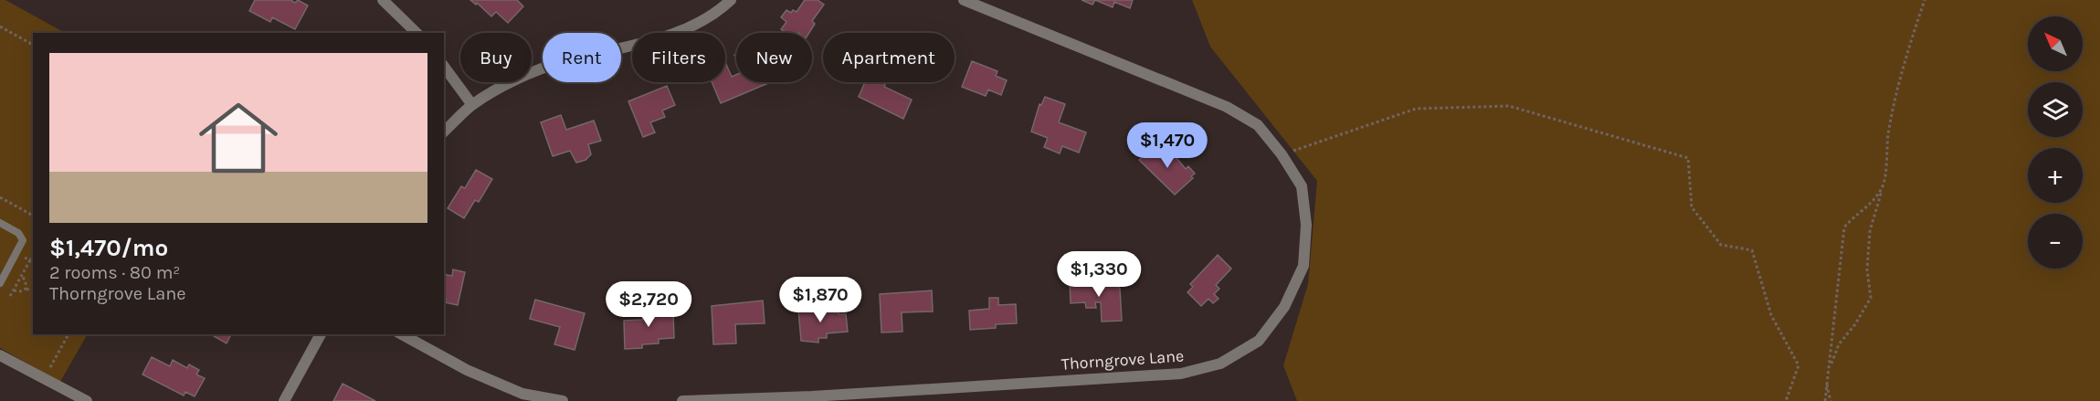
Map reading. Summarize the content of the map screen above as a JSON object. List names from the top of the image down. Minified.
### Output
{"streets":{"street":["Thorngrove Lane"]},"north":"top left","page":{"map_buttons":["+","−"],"chip":["Buy","Rent","Filters","New","Apartment"],"list":[{"name":"$1,470/mo","note":"2 rooms · 80 m² · Thorngrove Lane"}],"price":["$1,470","$1,330","$1,870","$2,720"]}}
